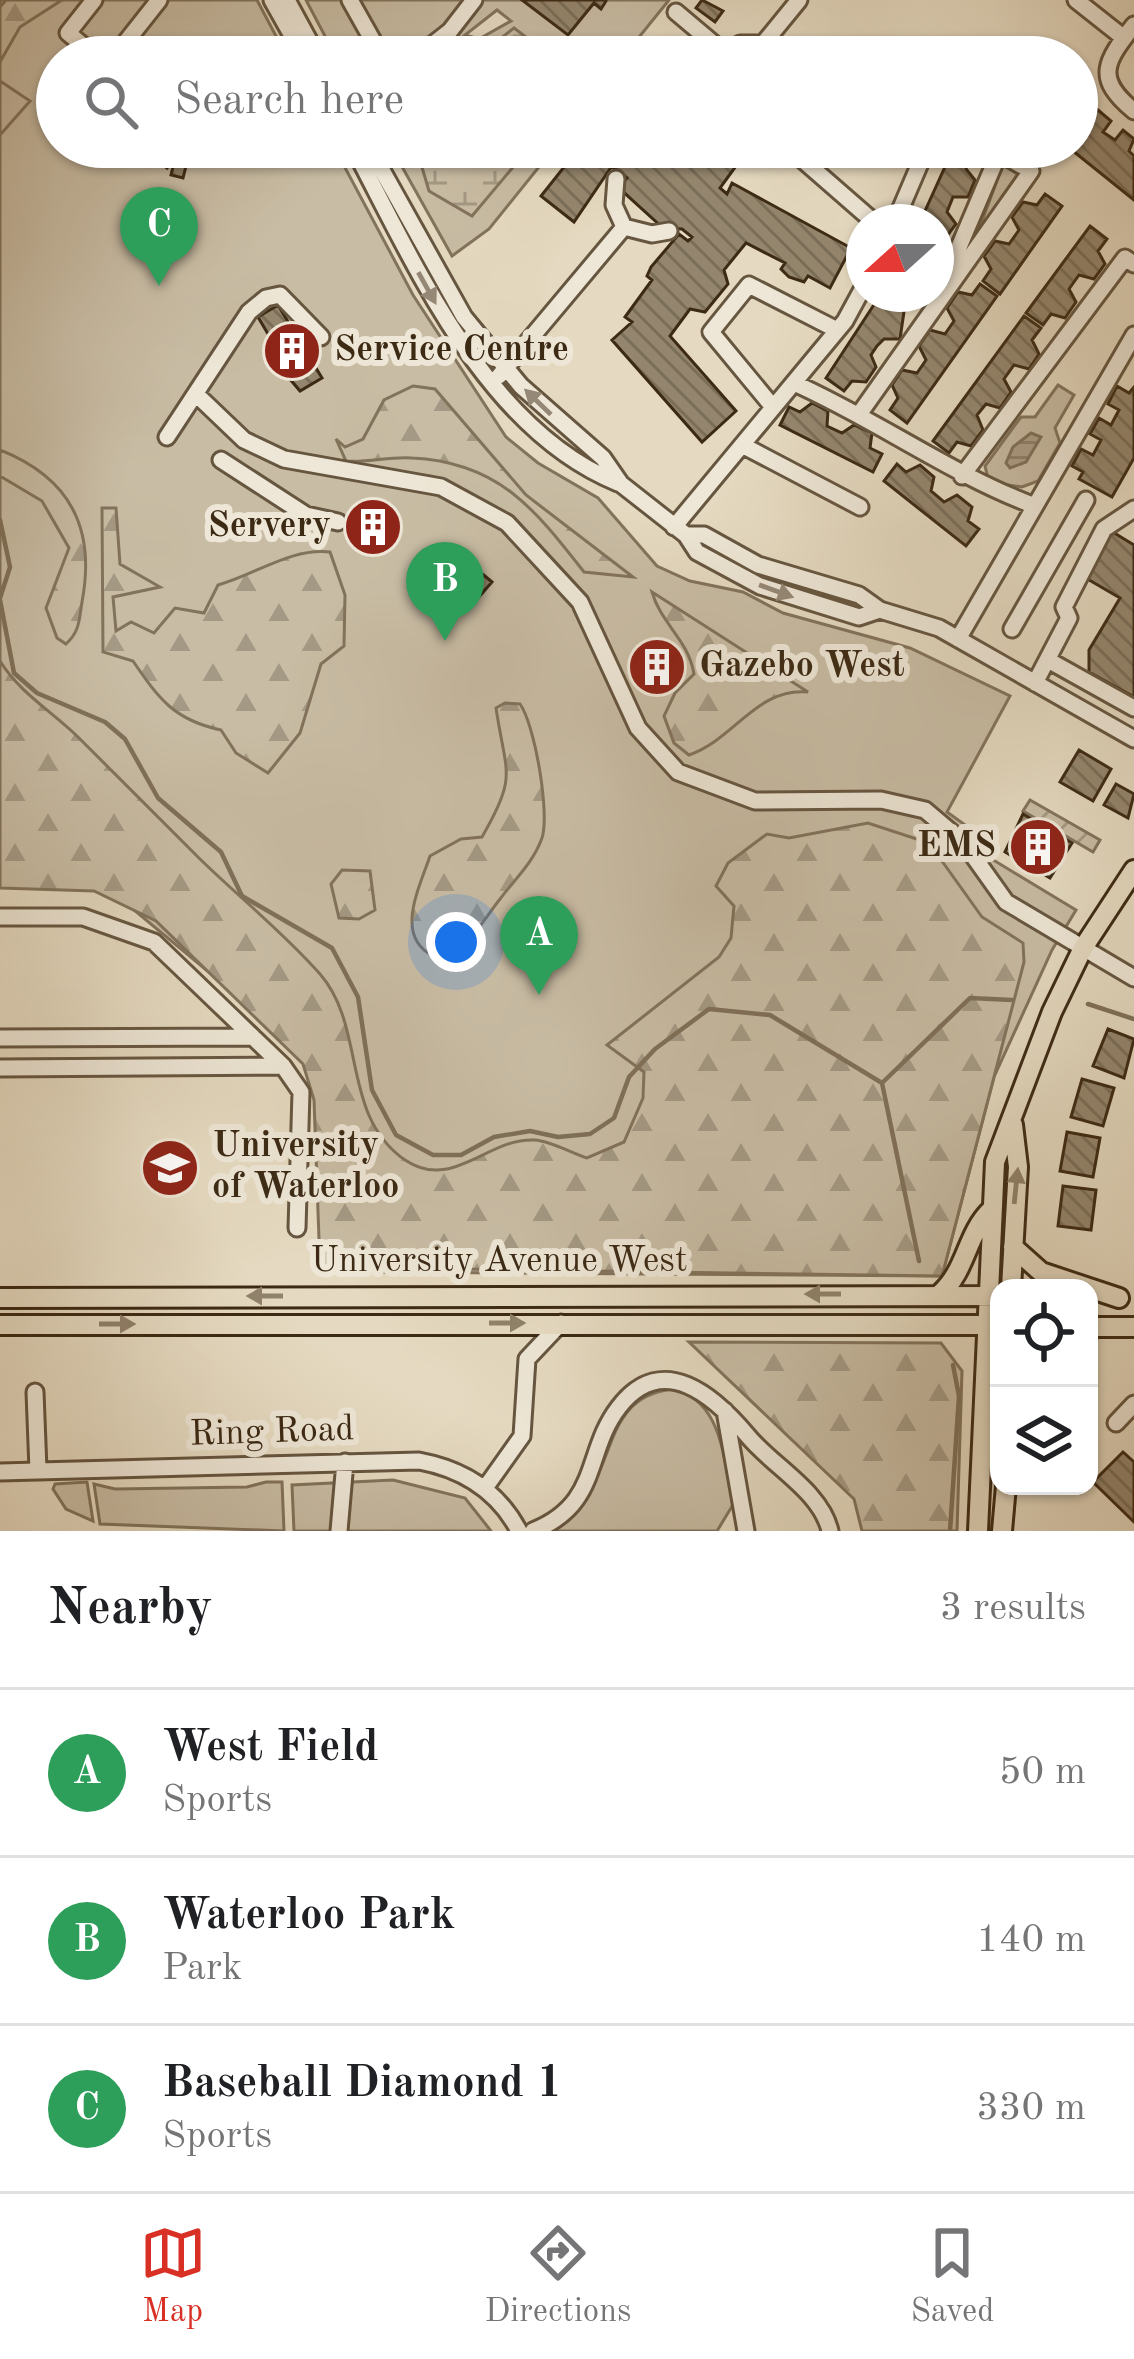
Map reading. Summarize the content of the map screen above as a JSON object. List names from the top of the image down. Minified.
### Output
{"streets":{"main road":["University Avenue West"],"street":["Ring Road"]},"places":{"building":["Service Centre","Servery","Gazebo West","EMS"],"school or university":["University of Waterloo"]},"north":"left","page":{"search":"Search here","pins":["C","B","A"],"heading":["Nearby","3 results"],"list":[{"mark":"A","name":"West Field","note":"Sports","value":"50 m"},{"mark":"B","name":"Waterloo Park","note":"Park","value":"140 m"},{"mark":"C","name":"Baseball Diamond 1","note":"Sports","value":"330 m"}],"nav":["Map","Directions","Saved"]}}
